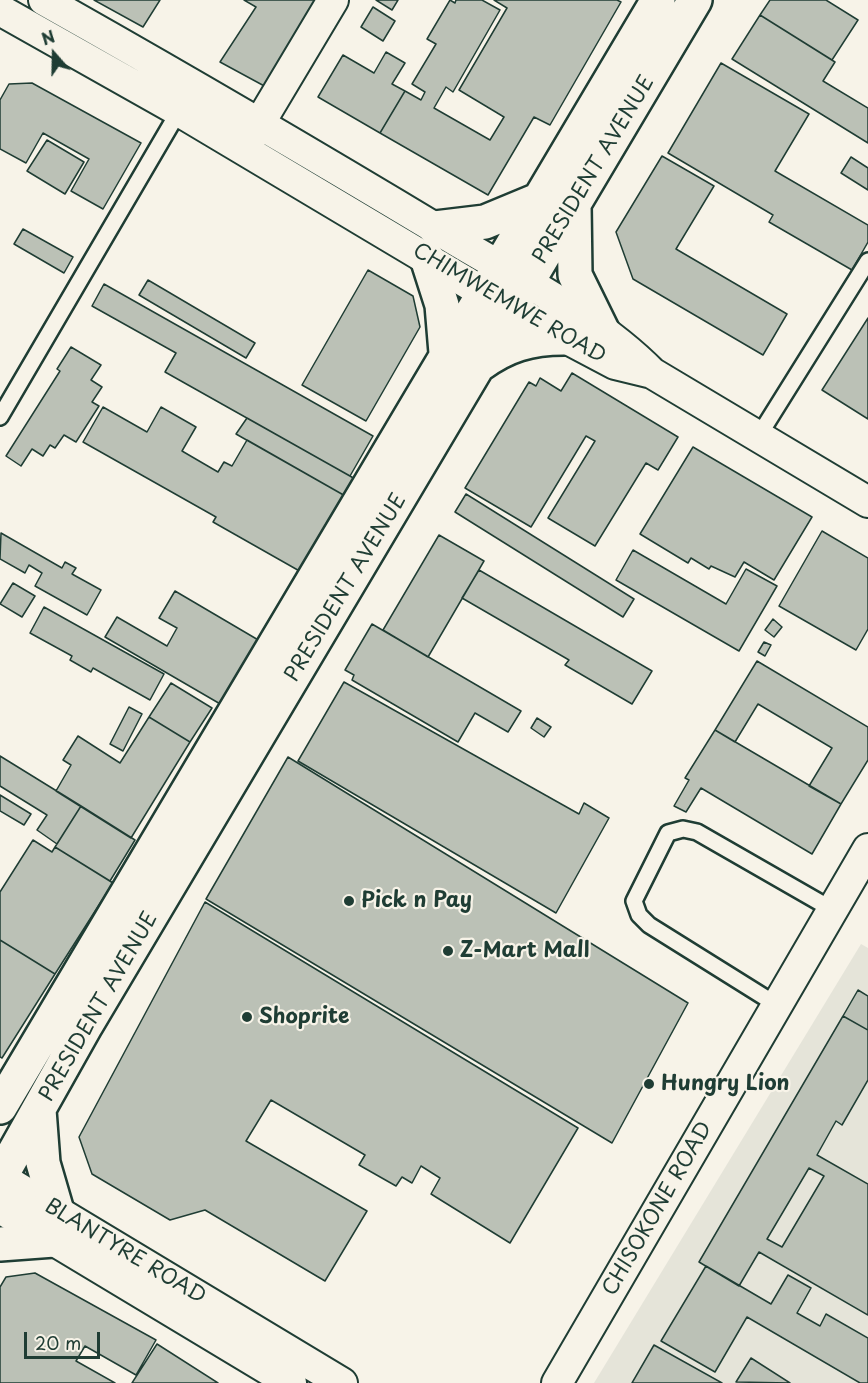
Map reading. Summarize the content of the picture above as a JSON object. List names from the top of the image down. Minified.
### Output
{"streets":{"main road":["PRESIDENT AVENUE"],"street":["CHIMWEMWE ROAD","CHISOKONE ROAD","BLANTYRE ROAD"]},"crossings":[["PRESIDENT AVENUE","CHIMWEMWE ROAD"],["PRESIDENT AVENUE","BLANTYRE ROAD"]],"places":["Pick n Pay","Z-Mart Mall","Shoprite","Hungry Lion"],"scale_bar":"20 m","north":"top"}
